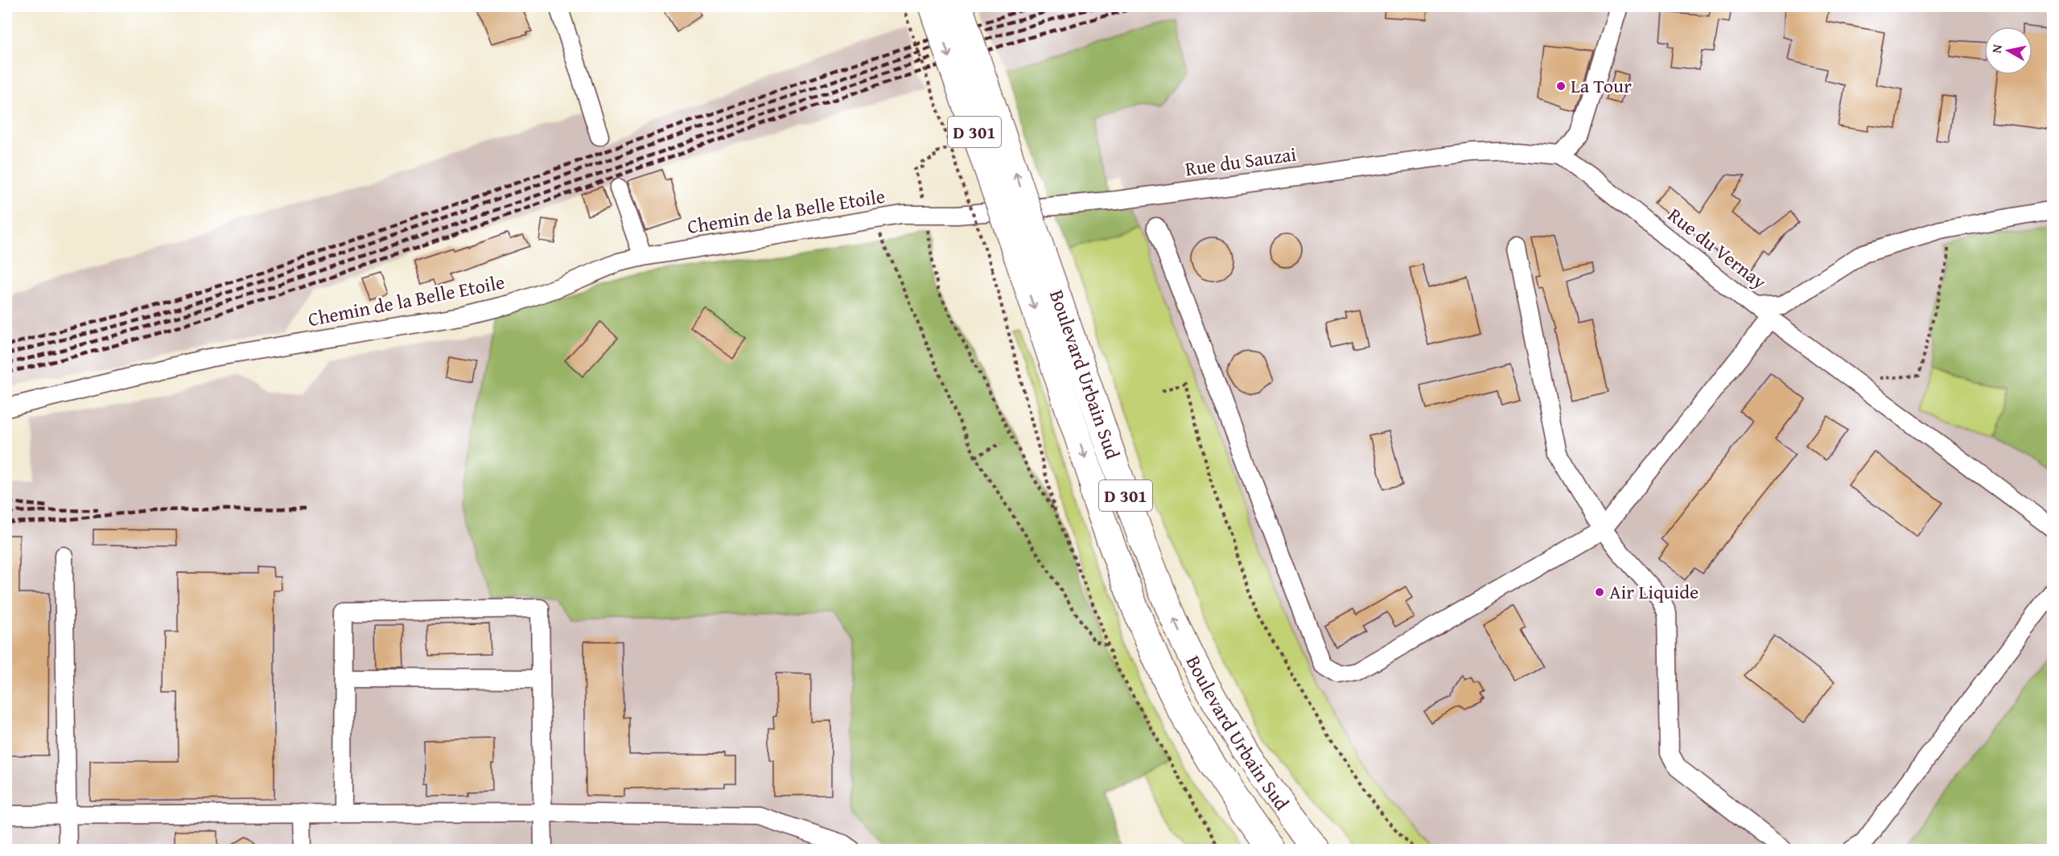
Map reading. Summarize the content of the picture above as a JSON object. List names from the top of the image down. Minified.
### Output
{"streets":{"highway":["D 301","Boulevard Urbain Sud"],"street":["Rue du Sauzai","Chemin de la Belle Etoile","Rue du Vernay"]},"crossings":[["D 301","Boulevard Urbain Sud"],["Rue du Sauzai","Chemin de la Belle Etoile"],["Rue du Sauzai","Rue du Vernay"]],"places":["La Tour","Air Liquide"],"north":"left"}
